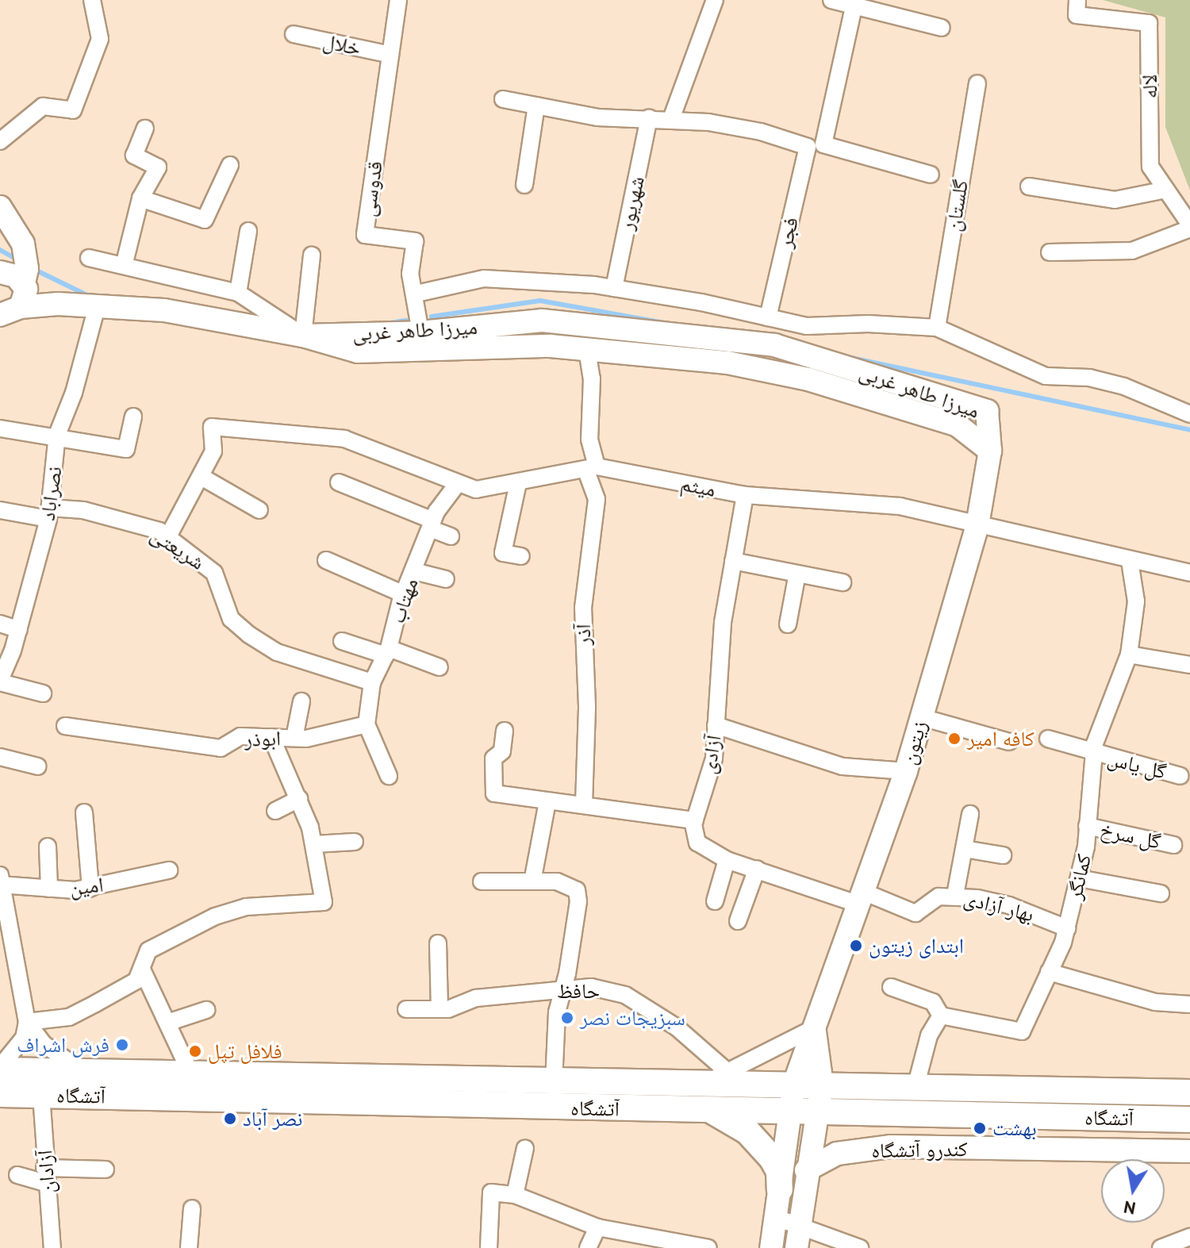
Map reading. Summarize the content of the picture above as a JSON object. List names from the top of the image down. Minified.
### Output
{"streets":{"main road":["میرزا طاهر غربی","زیتون","آتشگاه","کندرو آتشگاه"],"street":["خلال","لاله","قدوسی","شهریور","گلستان","فجر","میثم","نصراباد","شریعتی","مهتاب","آذر","ابوذر","آزادی","گل یاس","گل سرخ","کمانگر","امین","بهار آزادی","حافظ","آزادان"]},"crossings":[["خلال","قدوسی"],["قدوسی","میرزا طاهر غربی"],["میرزا طاهر غربی","نصراباد"],["میرزا طاهر غربی","آذر"],["میرزا طاهر غربی","زیتون"],["میثم","مهتاب"],["میثم","آذر"],["میثم","زیتون"],["میثم","آزادی"],["میثم","کمانگر"],["نصراباد","شریعتی"],["شریعتی","مهتاب"],["مهتاب","ابوذر"],["زیتون","بهار آزادی"],["زیتون","آتشگاه"],["گل یاس","کمانگر"],["گل سرخ","کمانگر"],["کمانگر","بهار آزادی"],["حافظ","آتشگاه"],["آتشگاه","آزادان"]],"places":["کافه امیر","ابتدای زیتون","سبزیجات نصر","فرش اشراف","فلافل تپل","نصر آباد","بهشت"],"north":"bottom"}
